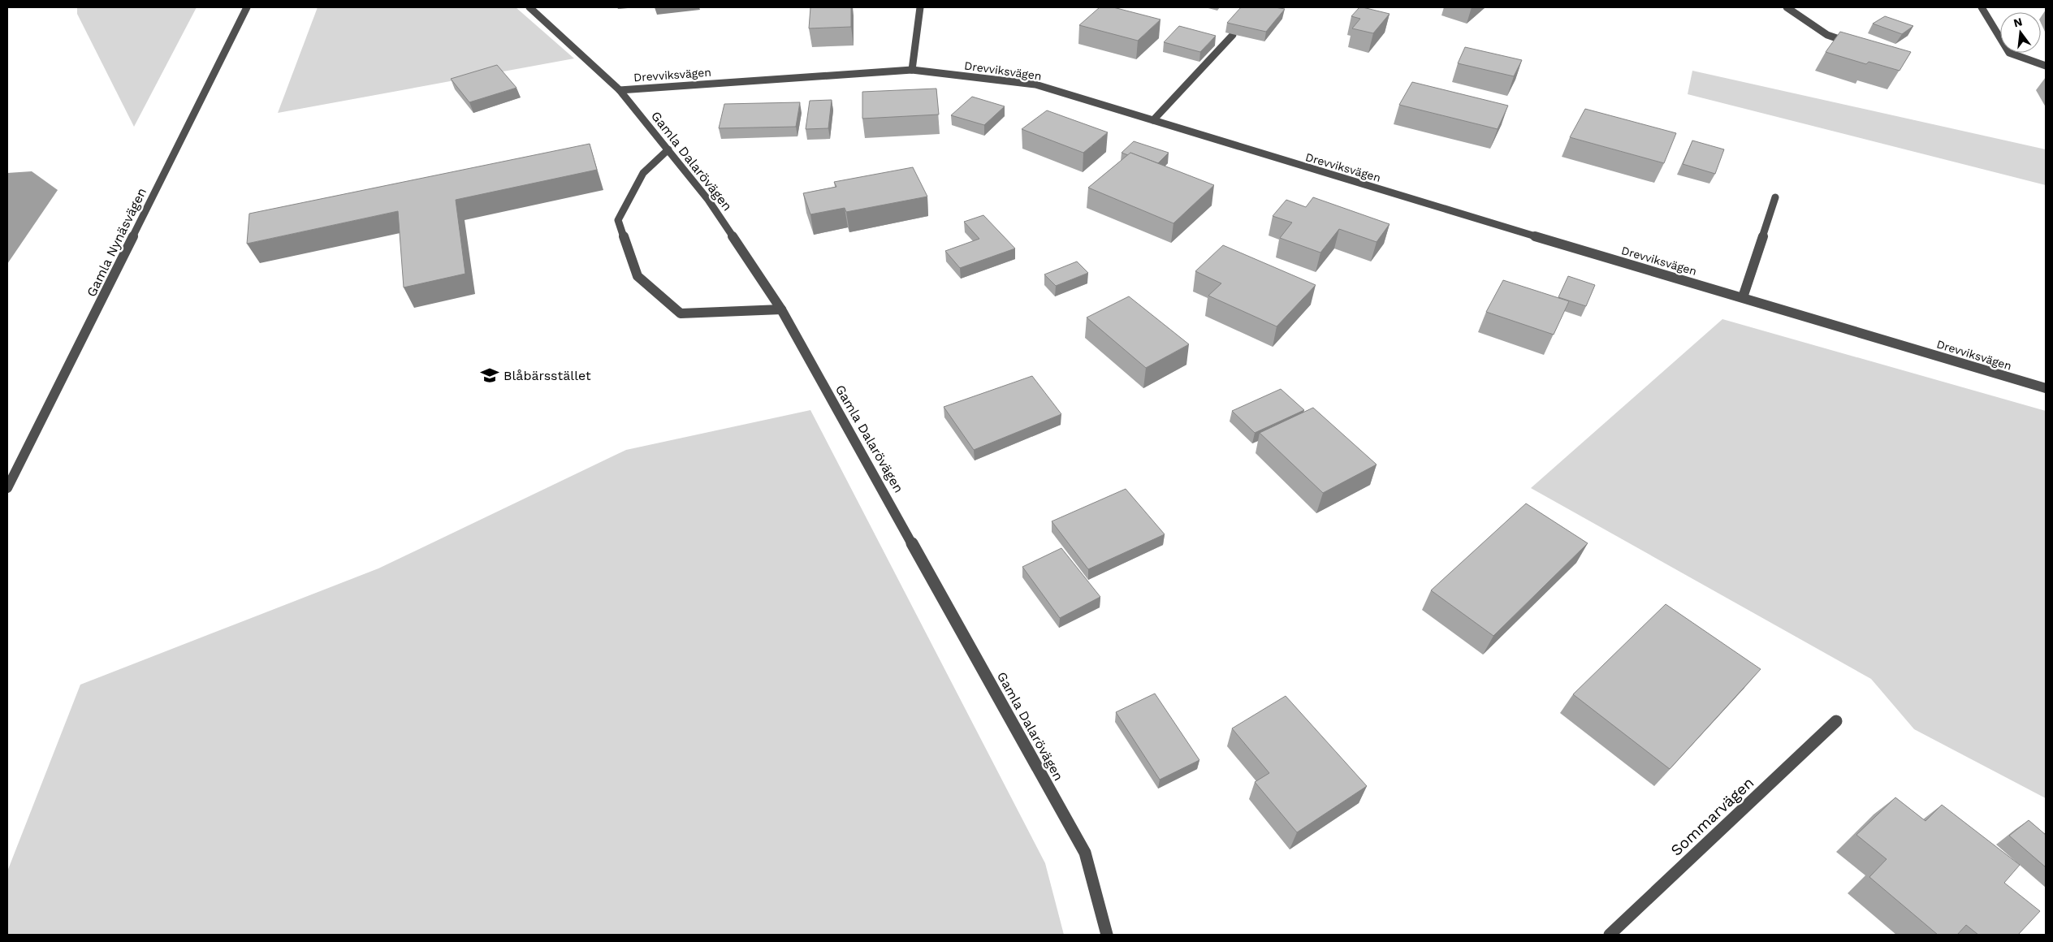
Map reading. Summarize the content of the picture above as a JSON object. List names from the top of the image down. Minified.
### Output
{"streets":{"street":["Drevviksvägen","Gamla Dalarövägen","Gamla Nynäsvägen","Sommarvägen"]},"crossings":[["Drevviksvägen","Gamla Dalarövägen"]],"places":{"school or university":["Blåbärsstället"]},"north":"top"}
